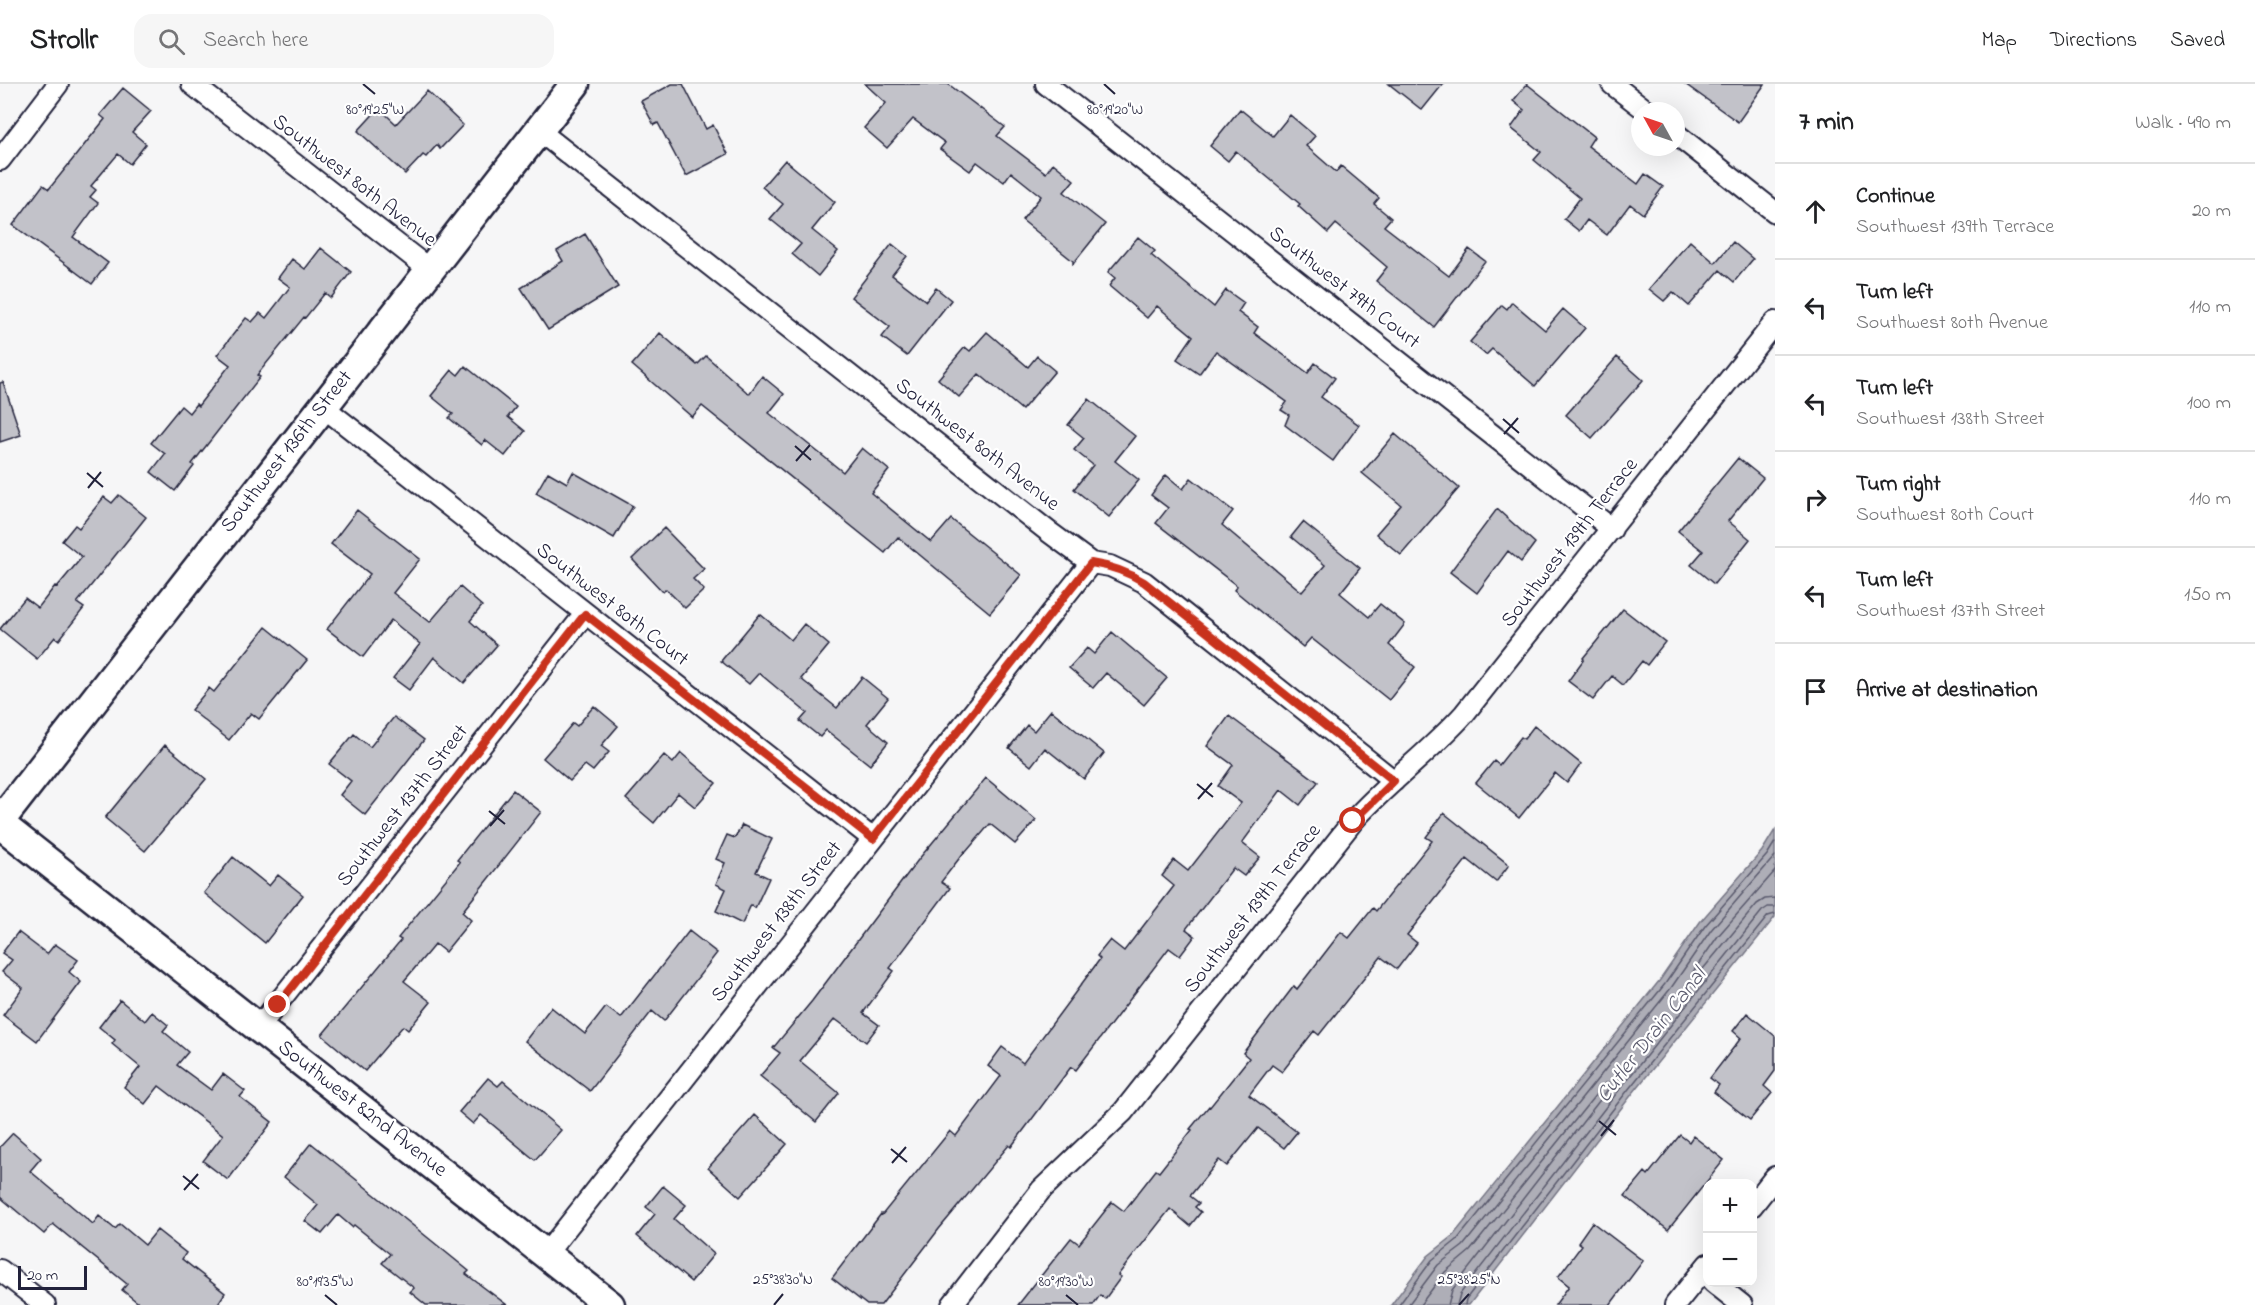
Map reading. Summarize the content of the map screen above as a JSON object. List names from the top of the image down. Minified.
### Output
{"streets":{"street":["Southwest 80th Avenue","Southwest 79th Court","Southwest 136th Street","Southwest 139th Terrace","Southwest 80th Court","Southwest 137th Street","Southwest 138th Street","Southwest 82nd Avenue"]},"crossings":[["Southwest 80th Avenue","Southwest 136th Street"],["Southwest 80th Avenue","Southwest 139th Terrace"],["Southwest 80th Avenue","Southwest 138th Street"],["Southwest 79th Court","Southwest 139th Terrace"],["Southwest 136th Street","Southwest 80th Court"],["Southwest 136th Street","Southwest 82nd Avenue"],["Southwest 80th Court","Southwest 137th Street"],["Southwest 80th Court","Southwest 138th Street"],["Southwest 137th Street","Southwest 82nd Avenue"],["Southwest 138th Street","Southwest 82nd Avenue"]],"water":["Cutler Drain Canal"],"scale_bar":"20 m","north":"top left","page":{"header":"Strollr","search":"Search here","nav":["Map","Directions","Saved"],"heading":["7 min","Walk · 490 m"],"list":[["Continue","Southwest 139th Terrace","20 m"],["Turn left","Southwest 80th Avenue","110 m"],["Turn left","Southwest 138th Street","100 m"],["Turn right","Southwest 80th Court","110 m"],["Turn left","Southwest 137th Street","150 m"],"Arrive at destination"],"map_buttons":["+","−"],"scale":"20 m"},"coordinates":["80°19'25\"W","80°19'20\"W","25°38'30\"N","25°38'25\"N","80°19'35\"W","80°19'30\"W"]}
